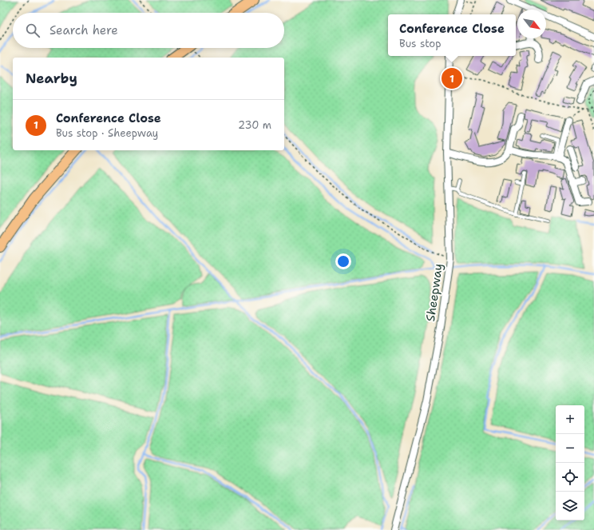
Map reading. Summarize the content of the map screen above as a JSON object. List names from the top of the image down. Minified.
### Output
{"streets":{"street":["Sheepway"]},"north":"bottom right","page":{"search":"Search here","popup":["Conference Close","Bus stop"],"heading":"Nearby","pins":"1","list":[{"mark":"1","name":"Conference Close","note":"Bus stop · Sheepway","value":"230 m"}],"map_buttons":["+","−"]}}
